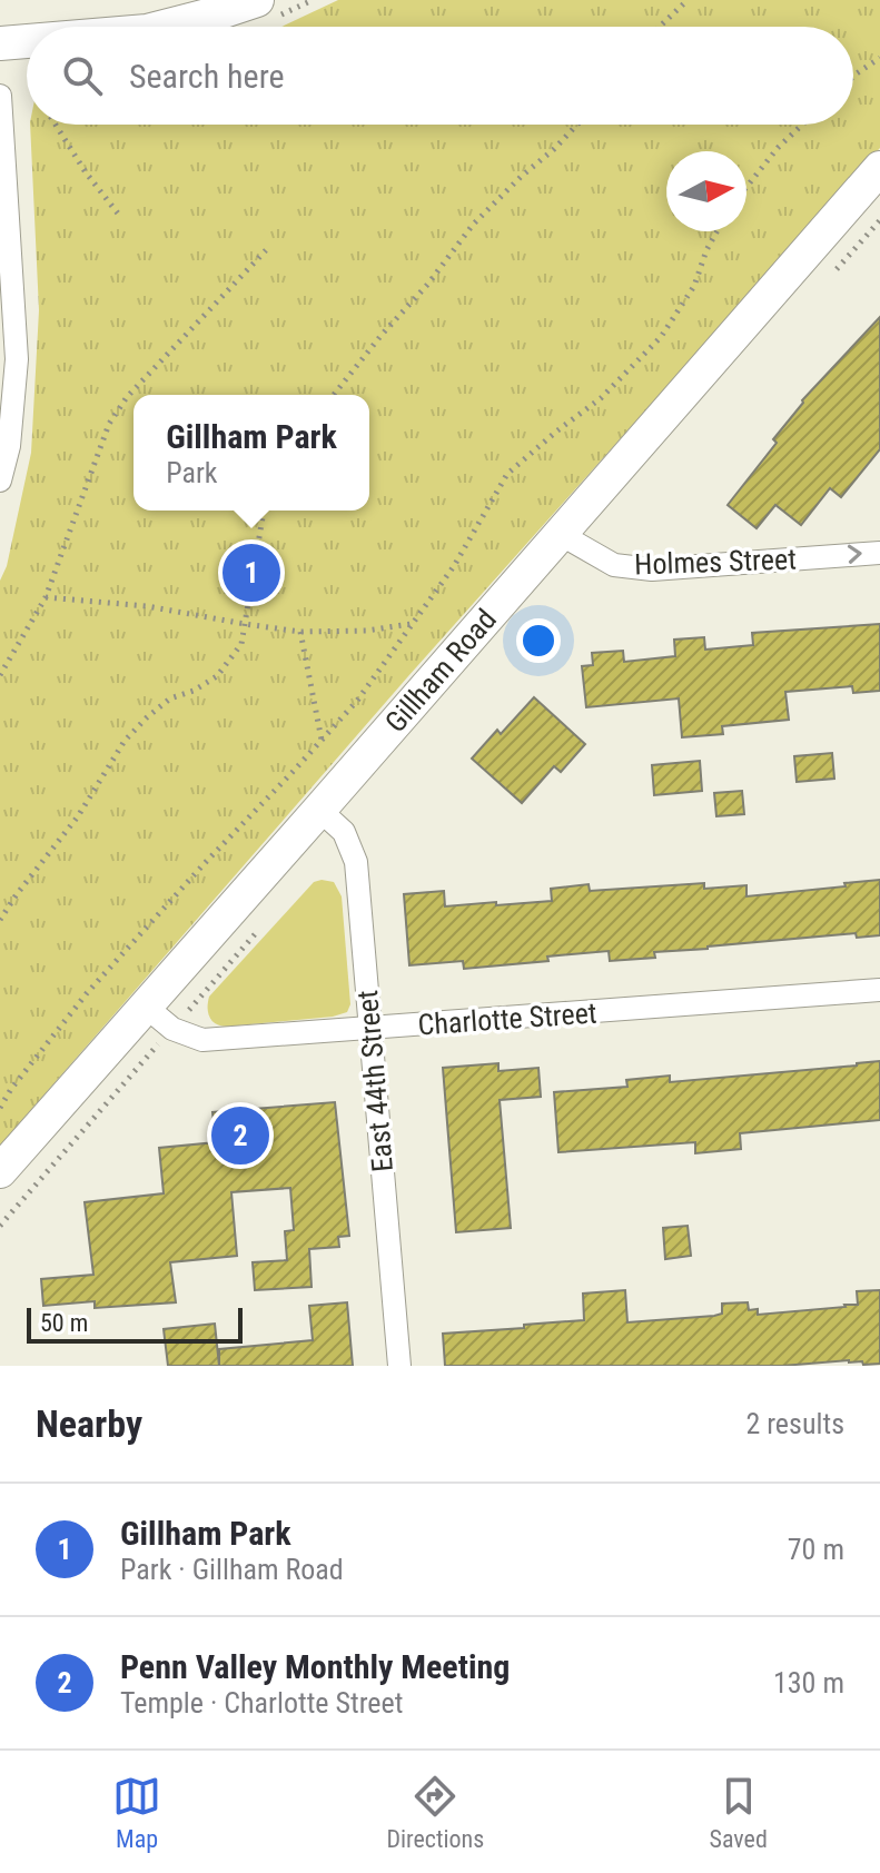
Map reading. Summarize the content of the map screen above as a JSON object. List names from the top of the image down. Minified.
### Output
{"streets":{"main road":["Gillham Road"],"street":["Holmes Street","Charlotte Street","East 44th Street"]},"crossings":[["Holmes Street","Gillham Road"],["Gillham Road","Charlotte Street"],["Gillham Road","East 44th Street"],["Charlotte Street","East 44th Street"]],"one_way":["Holmes Street"],"scale_bar":"50 m","north":"right","page":{"search":"Search here","popup":["Gillham Park","Park"],"pins":["1","2"],"scale":"50 m","heading":["Nearby","2 results"],"list":[{"mark":"1","name":"Gillham Park","note":"Park · Gillham Road","value":"70 m"},{"mark":"2","name":"Penn Valley Monthly Meeting","note":"Temple · Charlotte Street","value":"130 m"}],"nav":["Map","Directions","Saved"]}}
